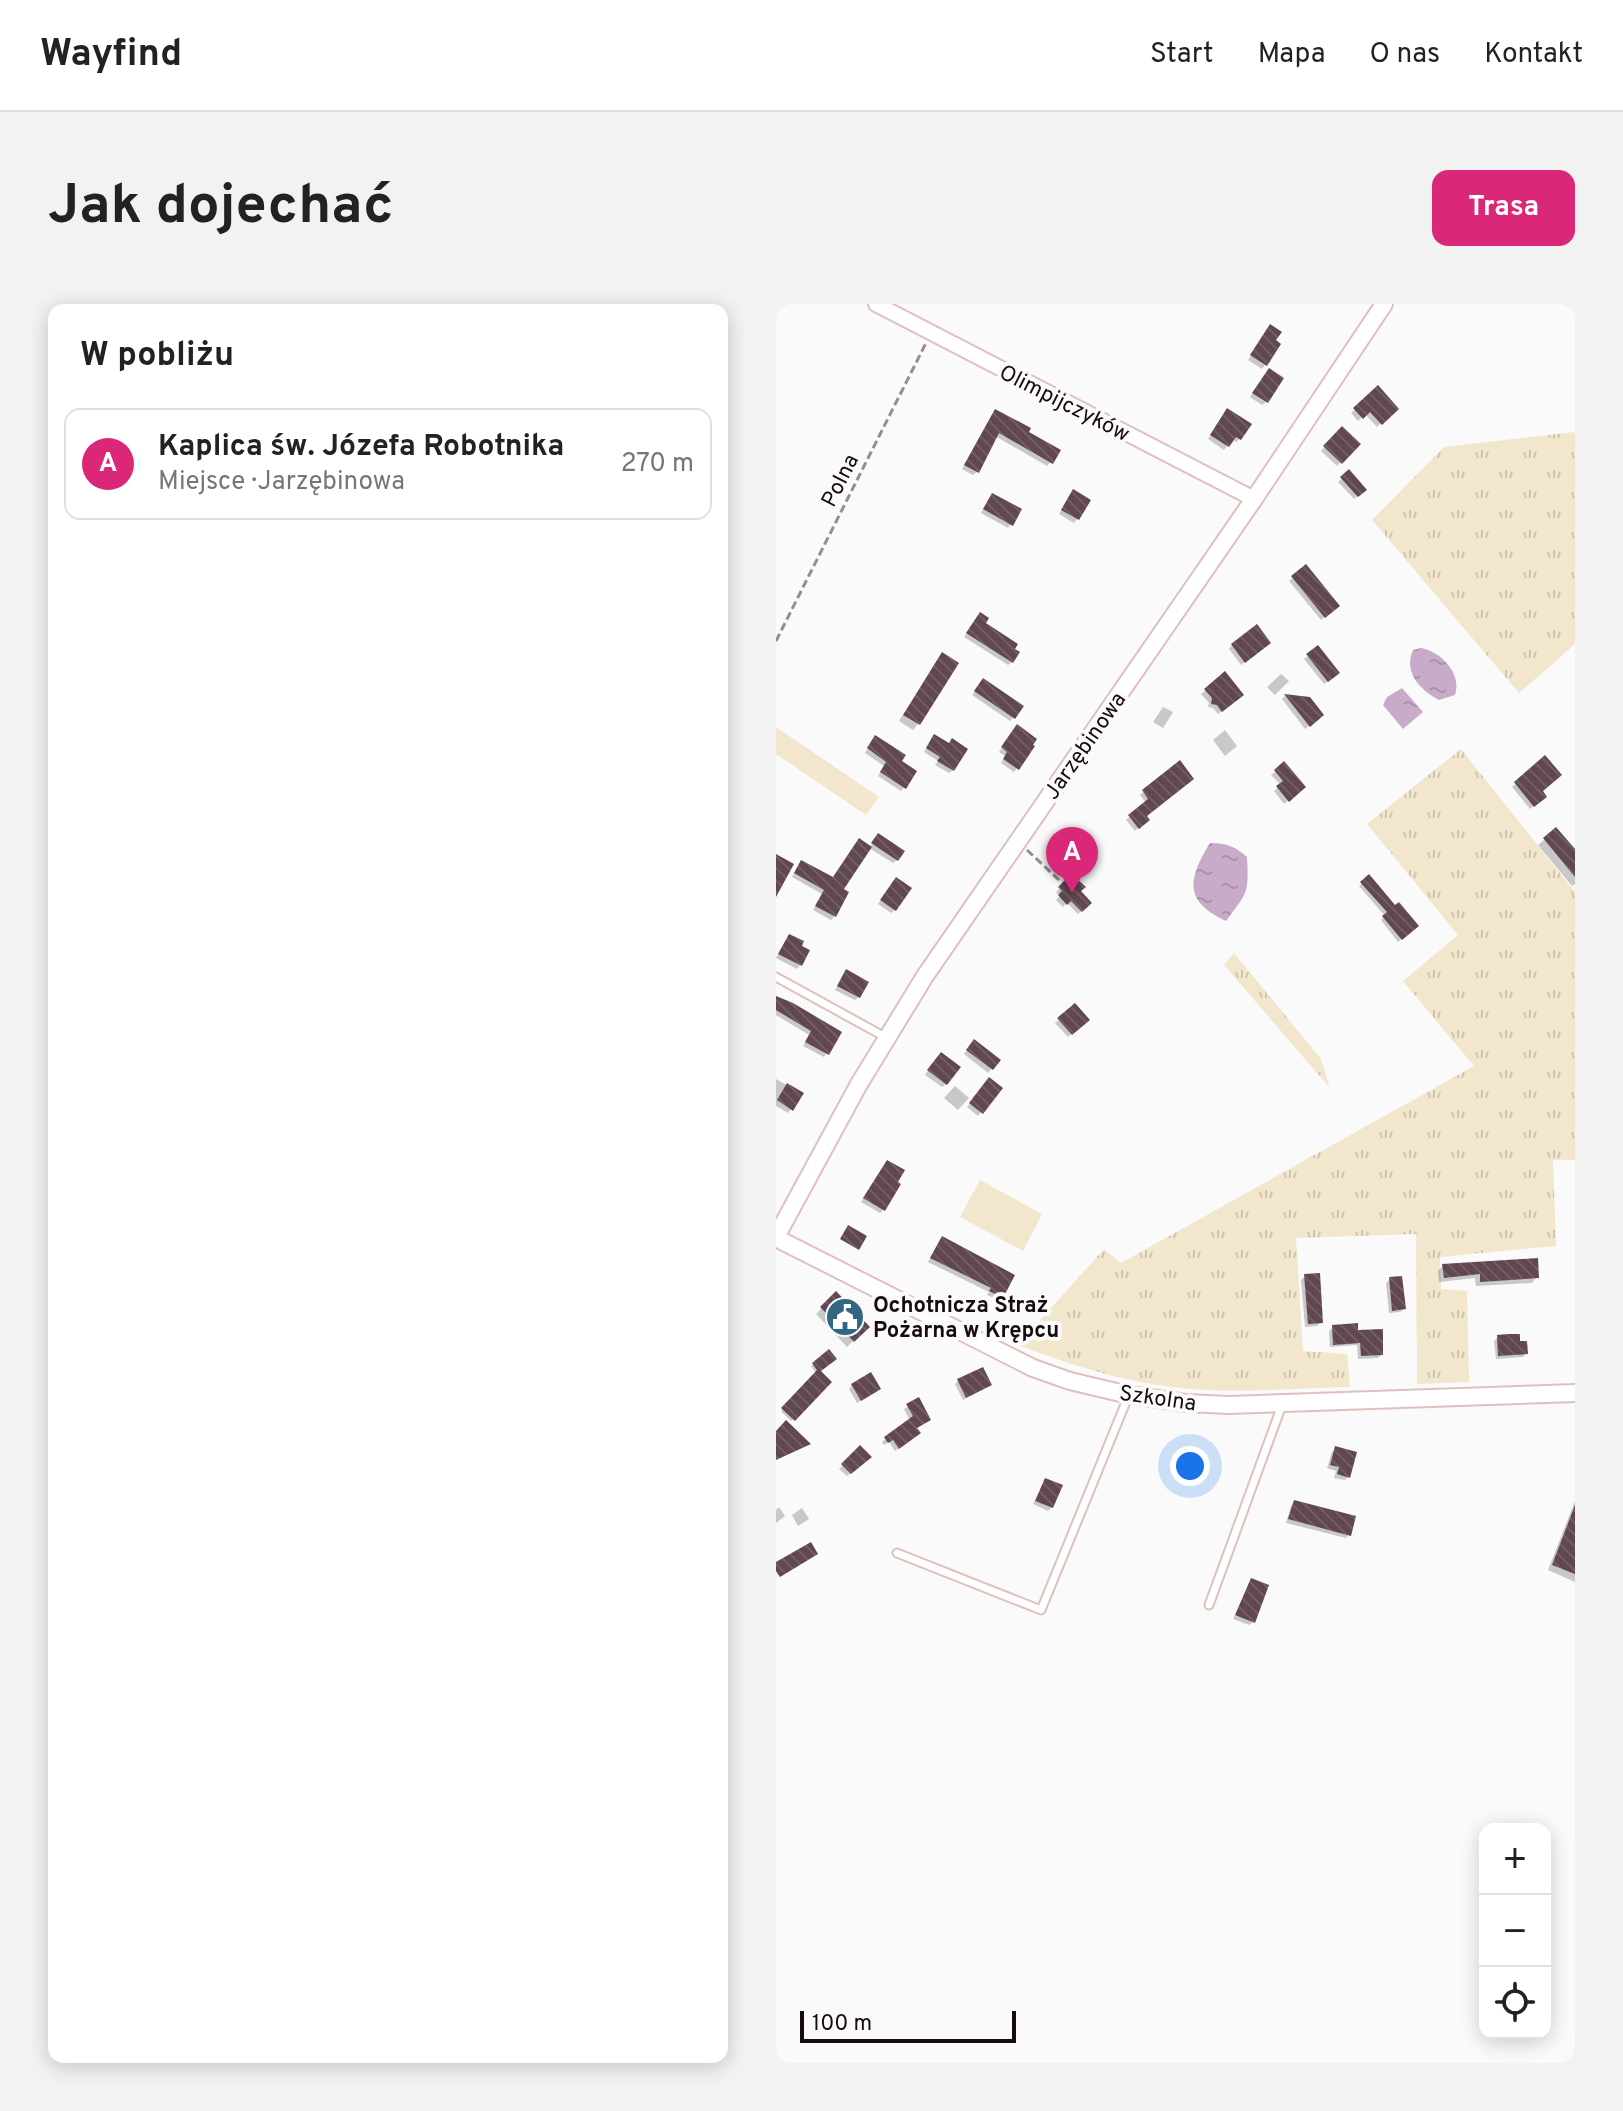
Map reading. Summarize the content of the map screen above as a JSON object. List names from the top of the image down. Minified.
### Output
{"streets":{"street":["Olimpijczyków","Jarzębinowa","Szkolna"],"path":["Polna"]},"crossings":[["Olimpijczyków","Polna"],["Olimpijczyków","Jarzębinowa"],["Jarzębinowa","Szkolna"]],"places":{"public building":["Ochotnicza Straż Pożarna w Krępcu"]},"scale_bar":"100 m","page":{"header":"Wayfind","nav":["Start","Mapa","O nas","Kontakt"],"buttons":"Trasa","title":"Jak dojechać","heading":"W pobliżu","list":[{"mark":"A","name":"Kaplica św. Józefa Robotnika","note":"Miejsce · Jarzębinowa","value":"270 m"}],"pins":"A","map_buttons":["+","−"],"scale":"100 m"}}
